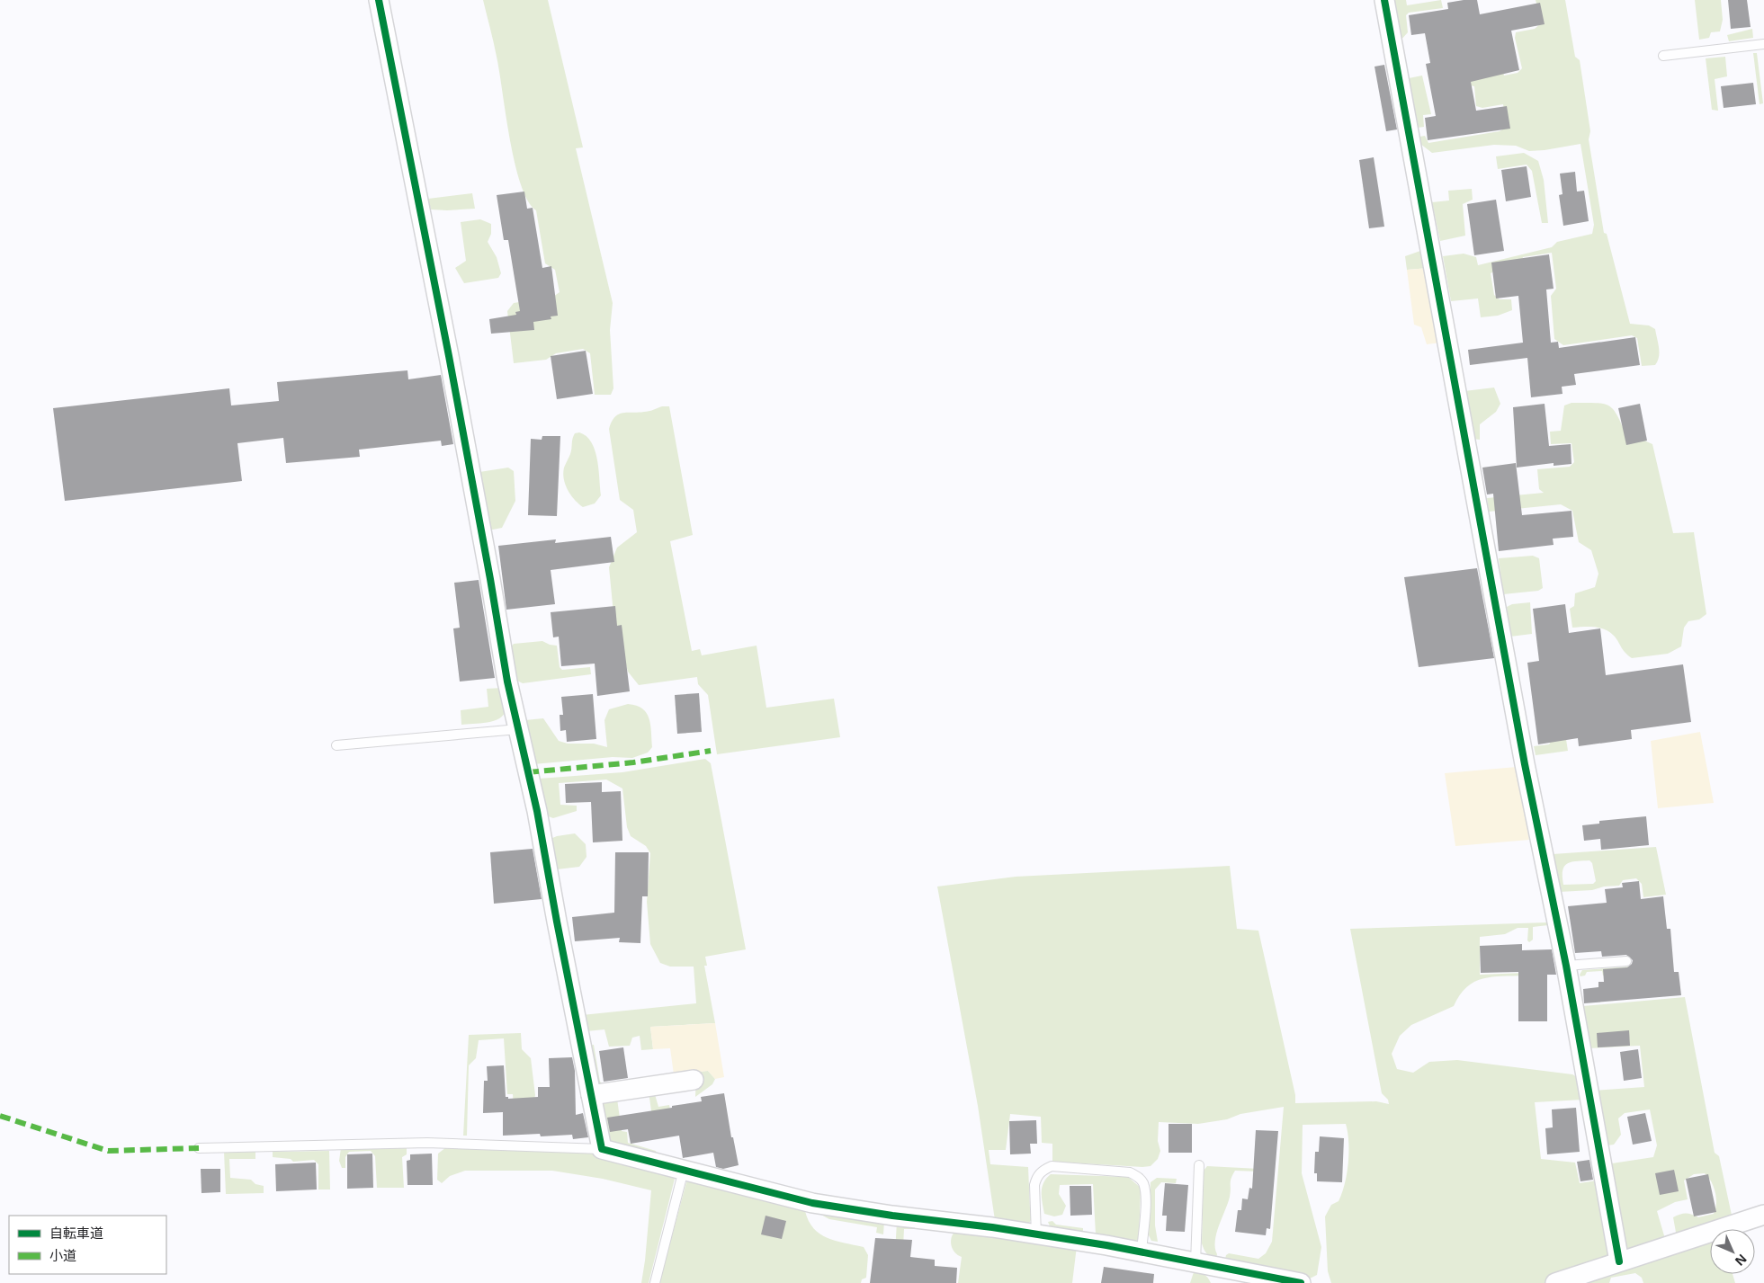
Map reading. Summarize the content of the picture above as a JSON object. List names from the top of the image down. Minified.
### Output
{"legend":["自転車道","小道"],"north":"bottom right"}
